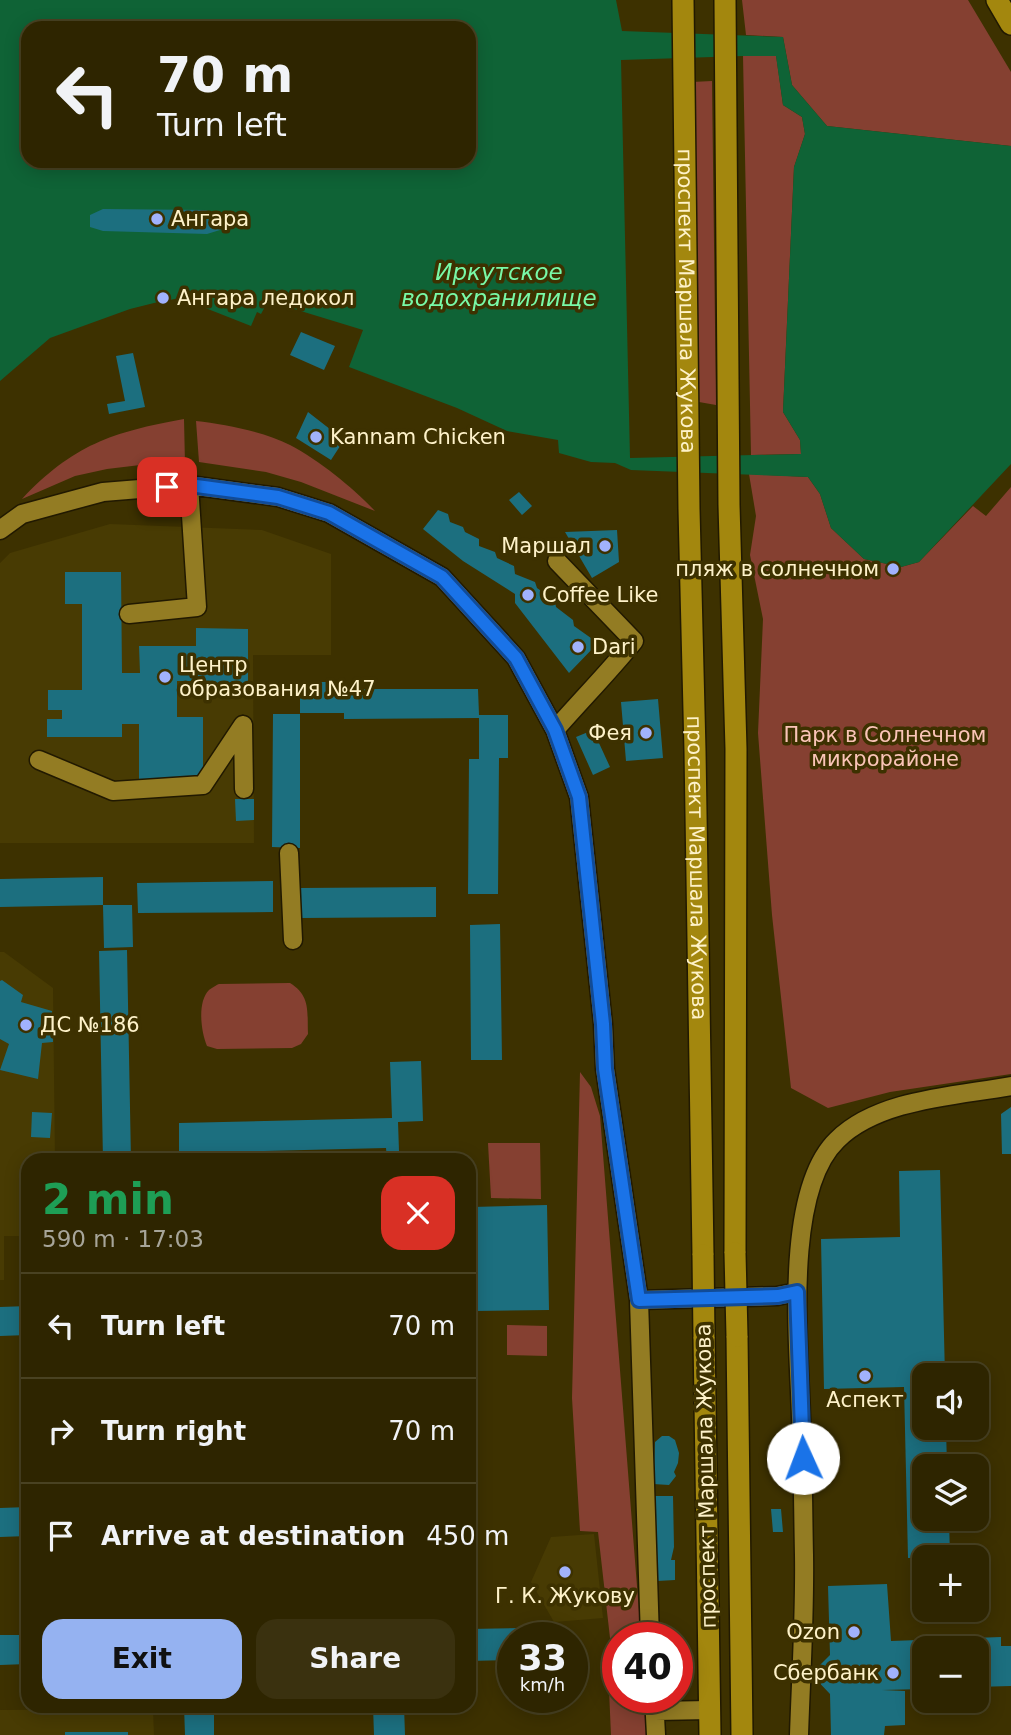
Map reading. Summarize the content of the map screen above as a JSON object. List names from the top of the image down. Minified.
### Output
{"streets":{"main road":["проспект Маршала Жукова"]},"water":["Иркутское водохранилище"],"parks":["Парк в Солнечном микрорайоне"],"places":["Ангара","Ангара ледокол","Kannam Chicken","Маршал","пляж в солнечном","Coffee Like","Dari","Центр образования №47","Фея","ДС №186","Аспект","Г. К. Жукову","Ozon","Сбербанк"],"page":{"turn":["70 m","Turn left"],"heading":["2 min","590 m · 17:03"],"list":[{"name":"Turn left","value":"70 m"},{"name":"Turn right","value":"70 m"},{"name":"Arrive at destination","value":"450 m"}],"map_buttons":["+","−"],"buttons":["Exit","Share"],"speed":"33 km/h","limit":"40"}}
